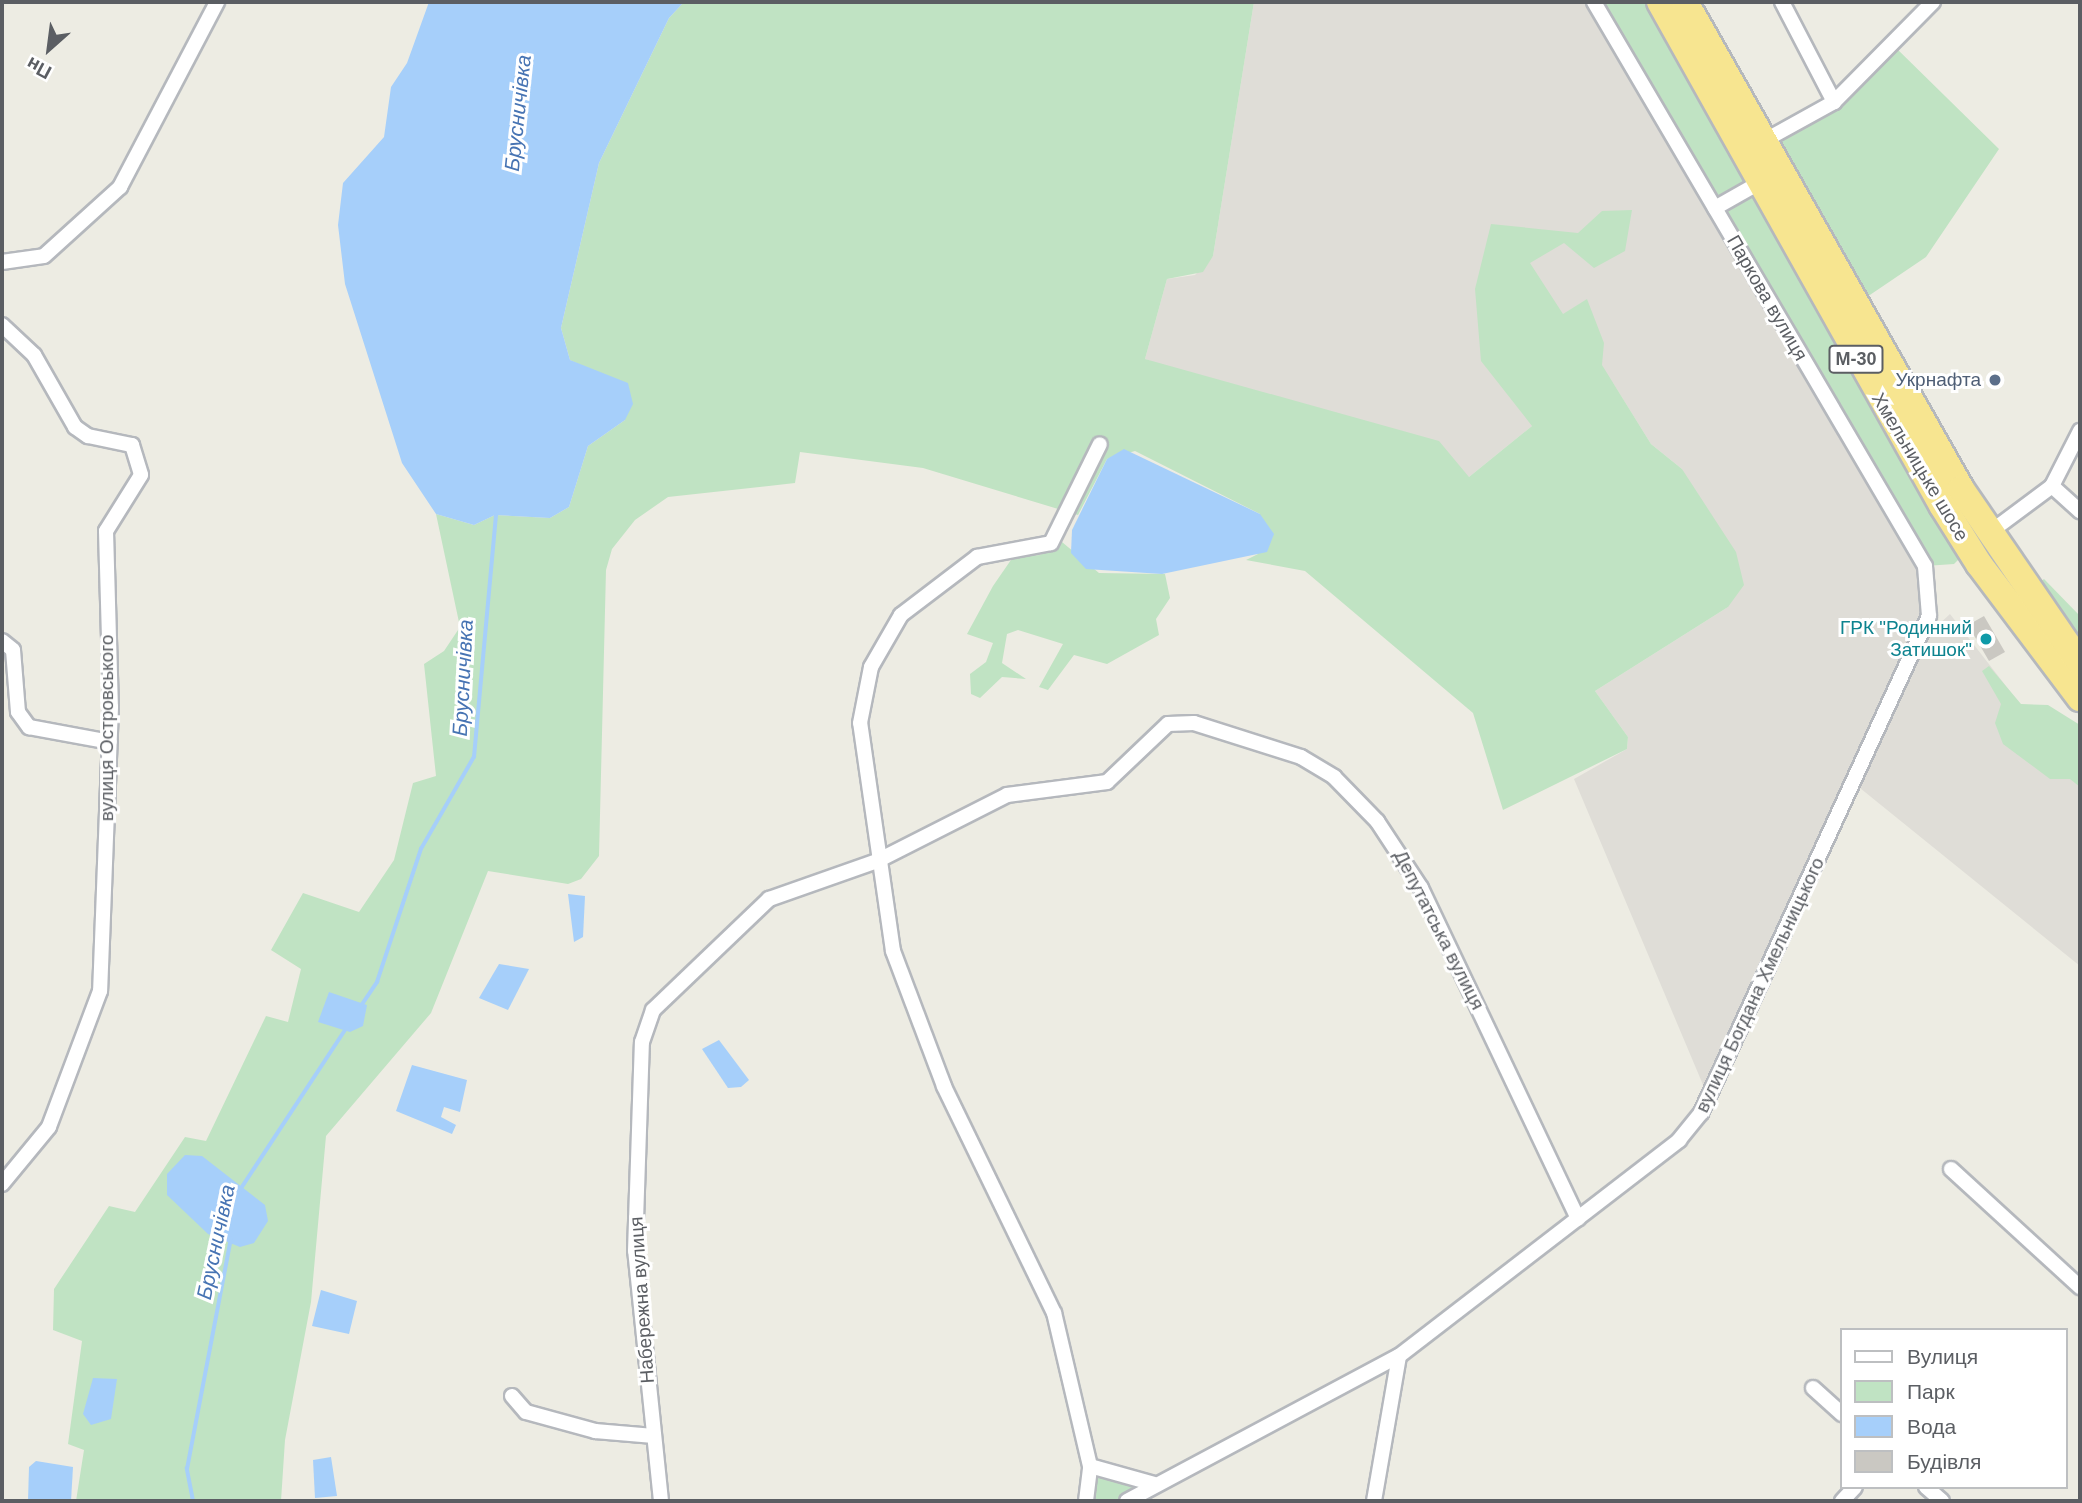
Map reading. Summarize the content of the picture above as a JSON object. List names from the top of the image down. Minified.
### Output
{"streets":{"highway":["М-30","Хмельницьке шосе"],"street":["Паркова вулиця","вулиця Островського","Депутатська вулиця","вулиця Богдана Хмельницького","Набережна вулиця"]},"crossings":[["Паркова вулиця","вулиця Богдана Хмельницького"],["Депутатська вулиця","вулиця Богдана Хмельницького"],["Депутатська вулиця","Набережна вулиця"]],"water":["Брусничівка"],"places":["Укрнафта","ГРК \"Родинний Затишок\""],"legend":["Вулиця","Парк","Вода","Будівля"],"north":"bottom left"}
